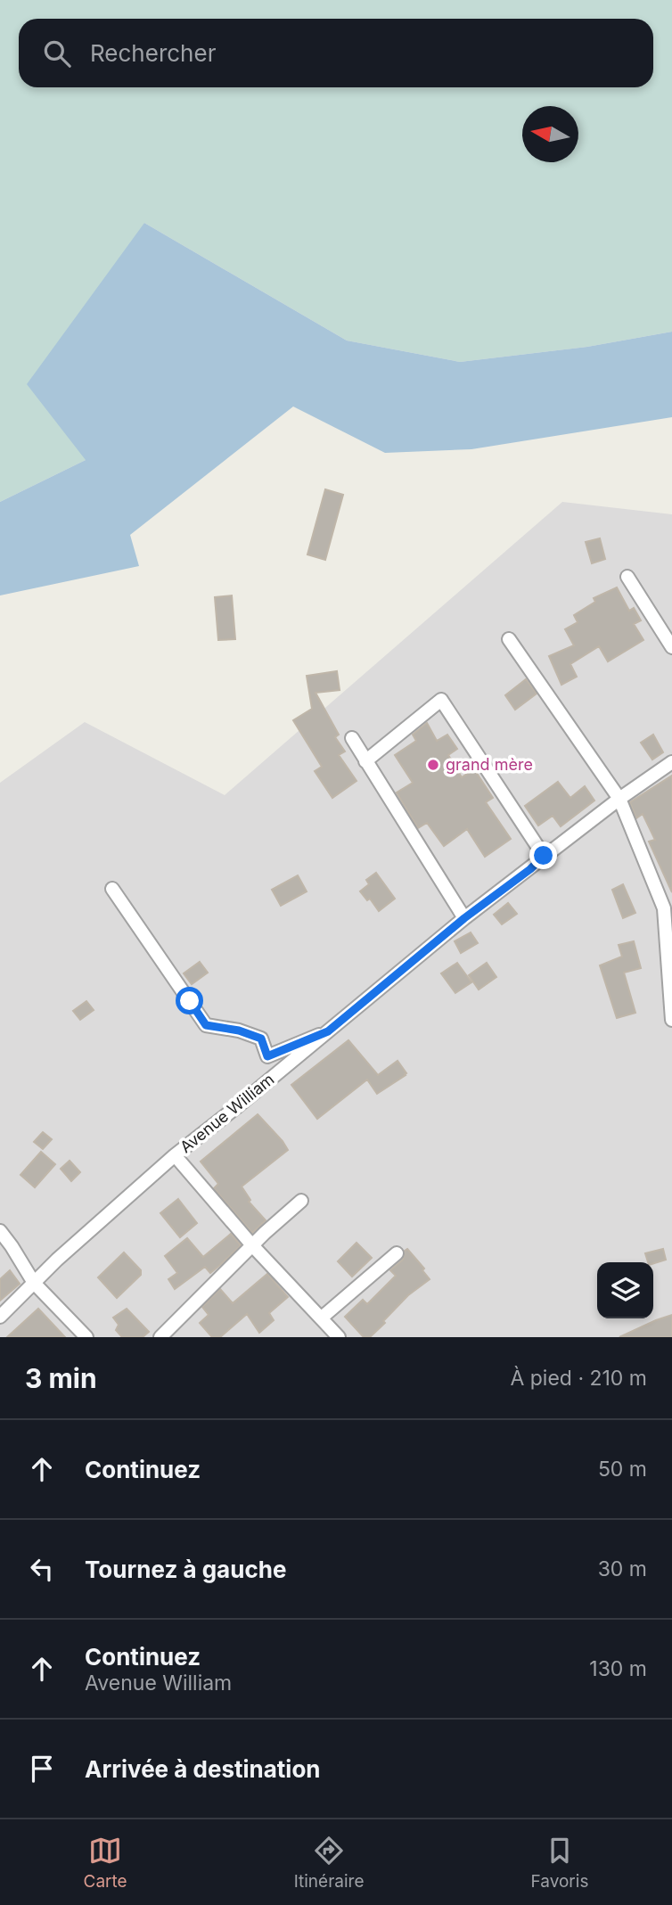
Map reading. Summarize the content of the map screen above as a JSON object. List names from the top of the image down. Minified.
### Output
{"streets":{"street":["Avenue William"]},"places":["grand mère"],"north":"left","page":{"search":"Rechercher","heading":["3 min","À pied · 210 m"],"list":[["Continuez","50 m"],["Tournez à gauche","30 m"],["Continuez","Avenue William","130 m"],"Arrivée à destination"],"nav":["Carte","Itinéraire","Favoris"]}}
